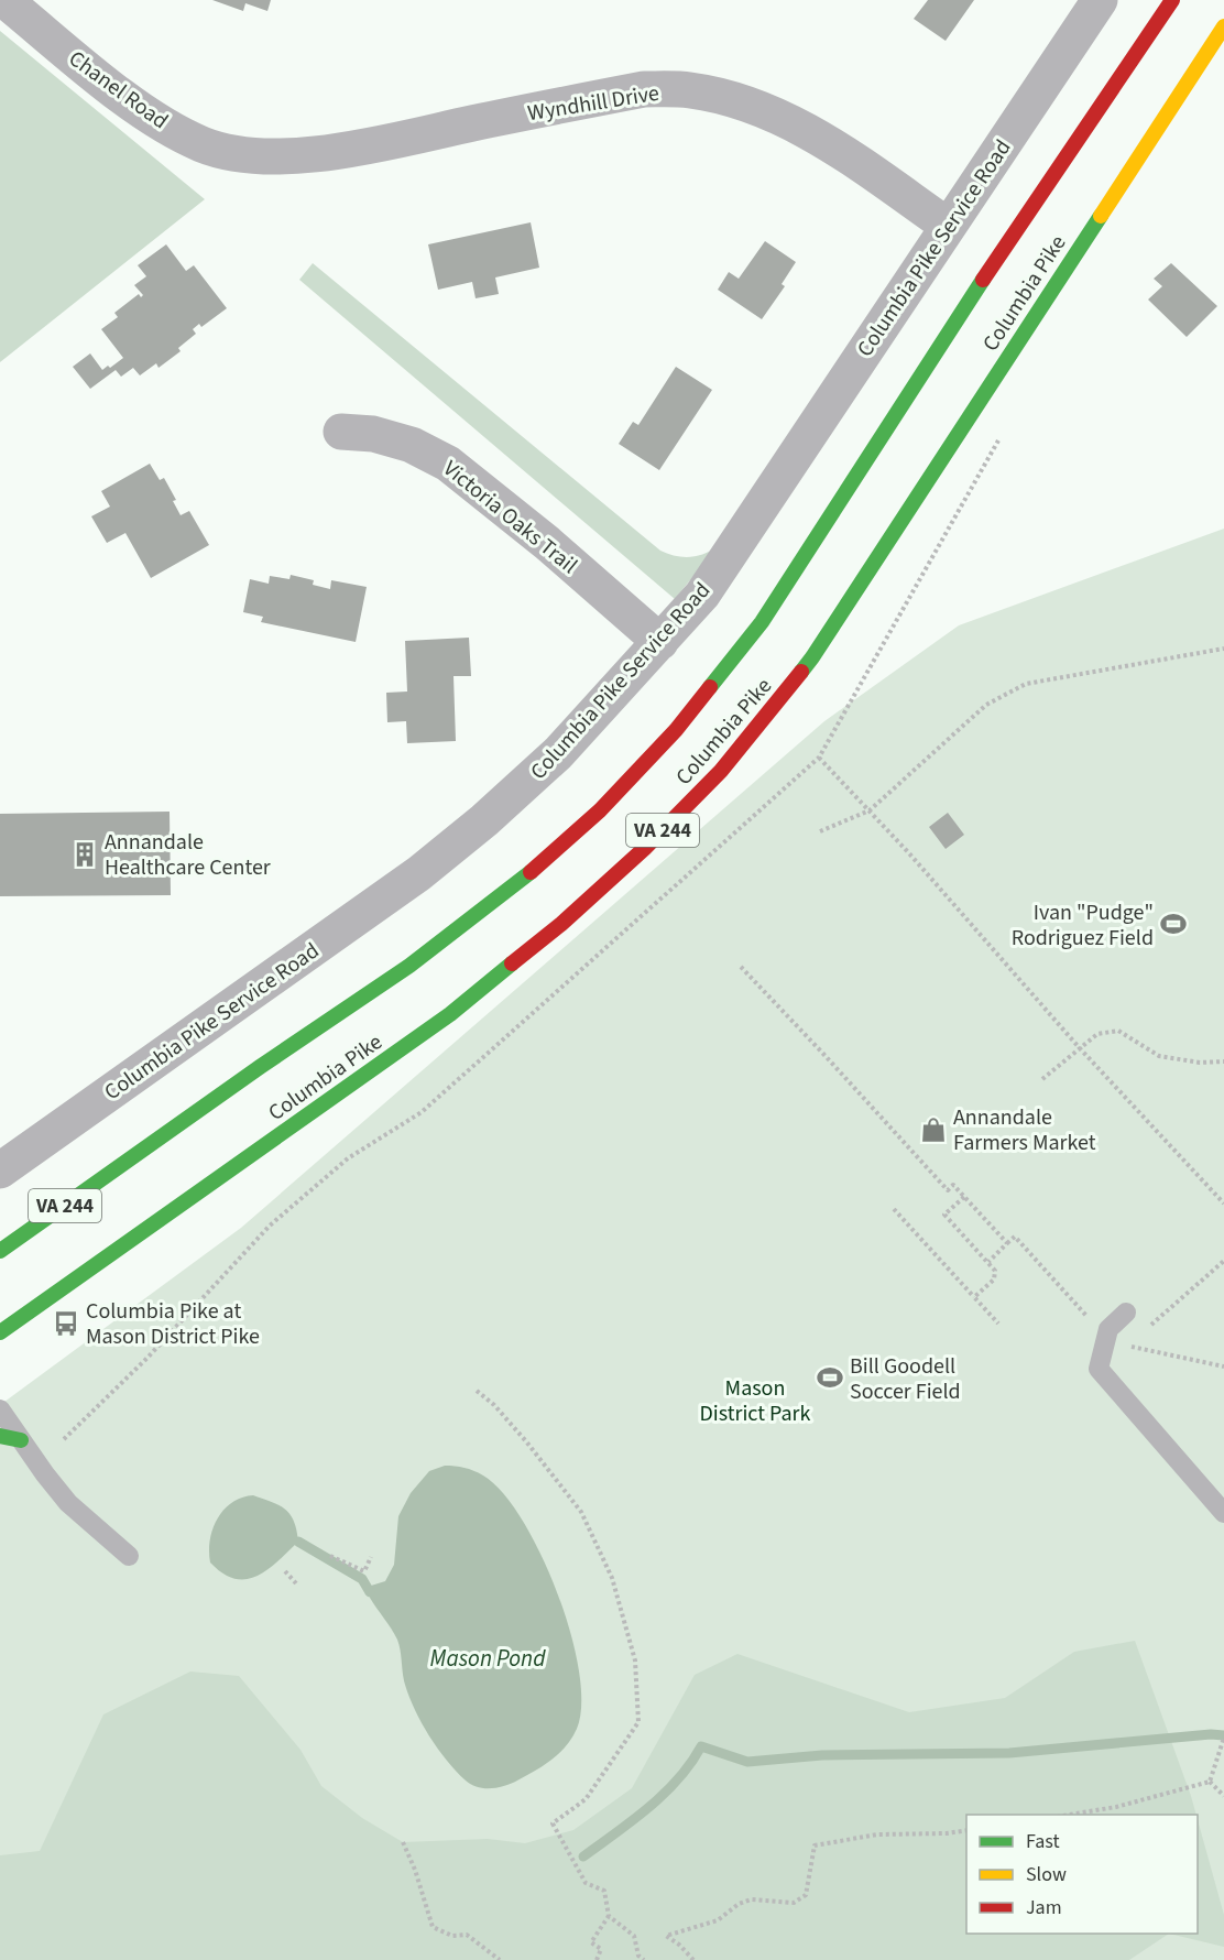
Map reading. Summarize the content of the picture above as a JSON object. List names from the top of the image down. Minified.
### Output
{"streets":{"main road":["Columbia Pike","VA 244"],"street":["Chanel Road","Wyndhill Drive","Columbia Pike Service Road","Victoria Oaks Trail"]},"crossings":[["Chanel Road","Wyndhill Drive"],["Wyndhill Drive","Columbia Pike Service Road"],["Columbia Pike Service Road","Victoria Oaks Trail"]],"water":["Mason Pond"],"parks":["Mason District Park"],"places":{"building":["Annandale Healthcare Center"],"sports":["Ivan \"Pudge\" Rodriguez Field","Bill Goodell Soccer Field"],"shop":["Annandale Farmers Market"],"bus stop":["Columbia Pike at Mason District Pike"]},"legend":["Fast","Slow","Jam"]}
